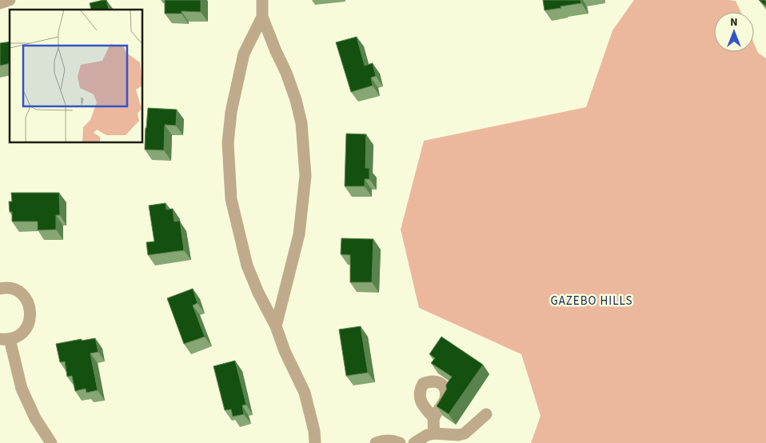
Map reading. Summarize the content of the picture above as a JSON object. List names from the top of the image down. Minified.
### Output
{"districts":["GAZEBO HILLS"],"north":"top"}
